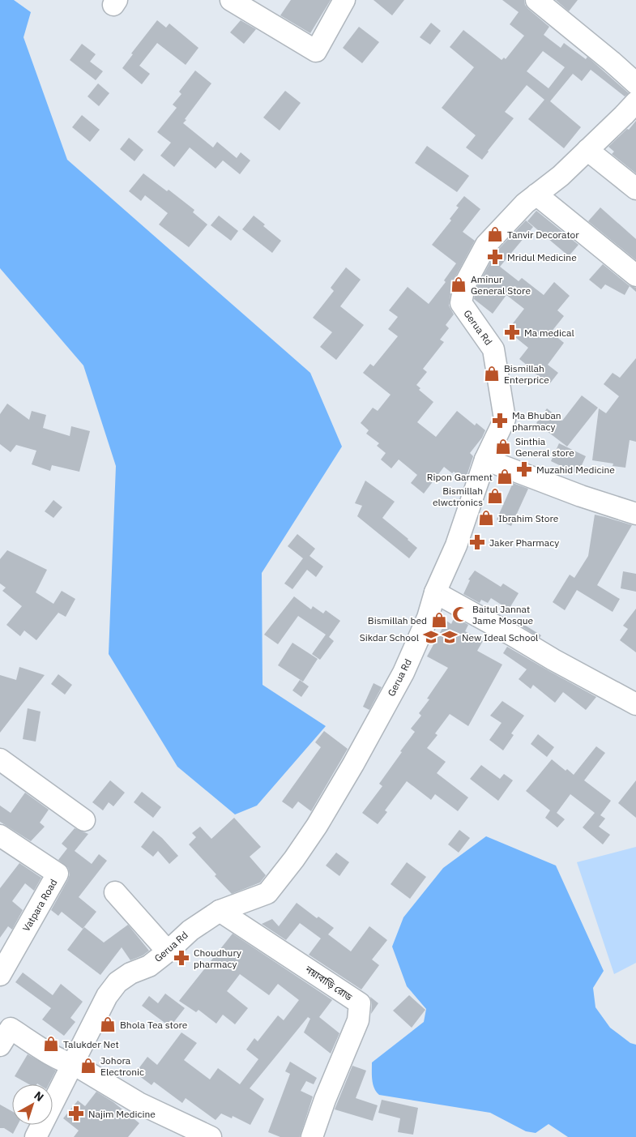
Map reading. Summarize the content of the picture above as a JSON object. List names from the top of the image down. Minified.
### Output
{"streets":{"street":["Gerua Rd","Vatpara Road","নয়াবাড়ি রোড"]},"crossings":[["Gerua Rd","নয়াবাড়ি রোড"]],"places":{"shop":["Tanvir Decorator","Aminur General Store","Bismillah Enterprice","Sinthia General store","Ripon Garment","Bismillah elwctronics","Ibrahim Store","Bismillah bed","Bhola Tea store","Talukder Net","Johora Electronic"],"pharmacy":["Mridul Medicine","Ma medical","Ma Bhuban pharmacy","Muzahid Medicine","Jaker Pharmacy","Choudhury pharmacy","Najim Medicine"],"mosque":["Baitul Jannat Jame Mosque"],"school or university":["Sikdar School","New Ideal School"]},"north":"top right"}
